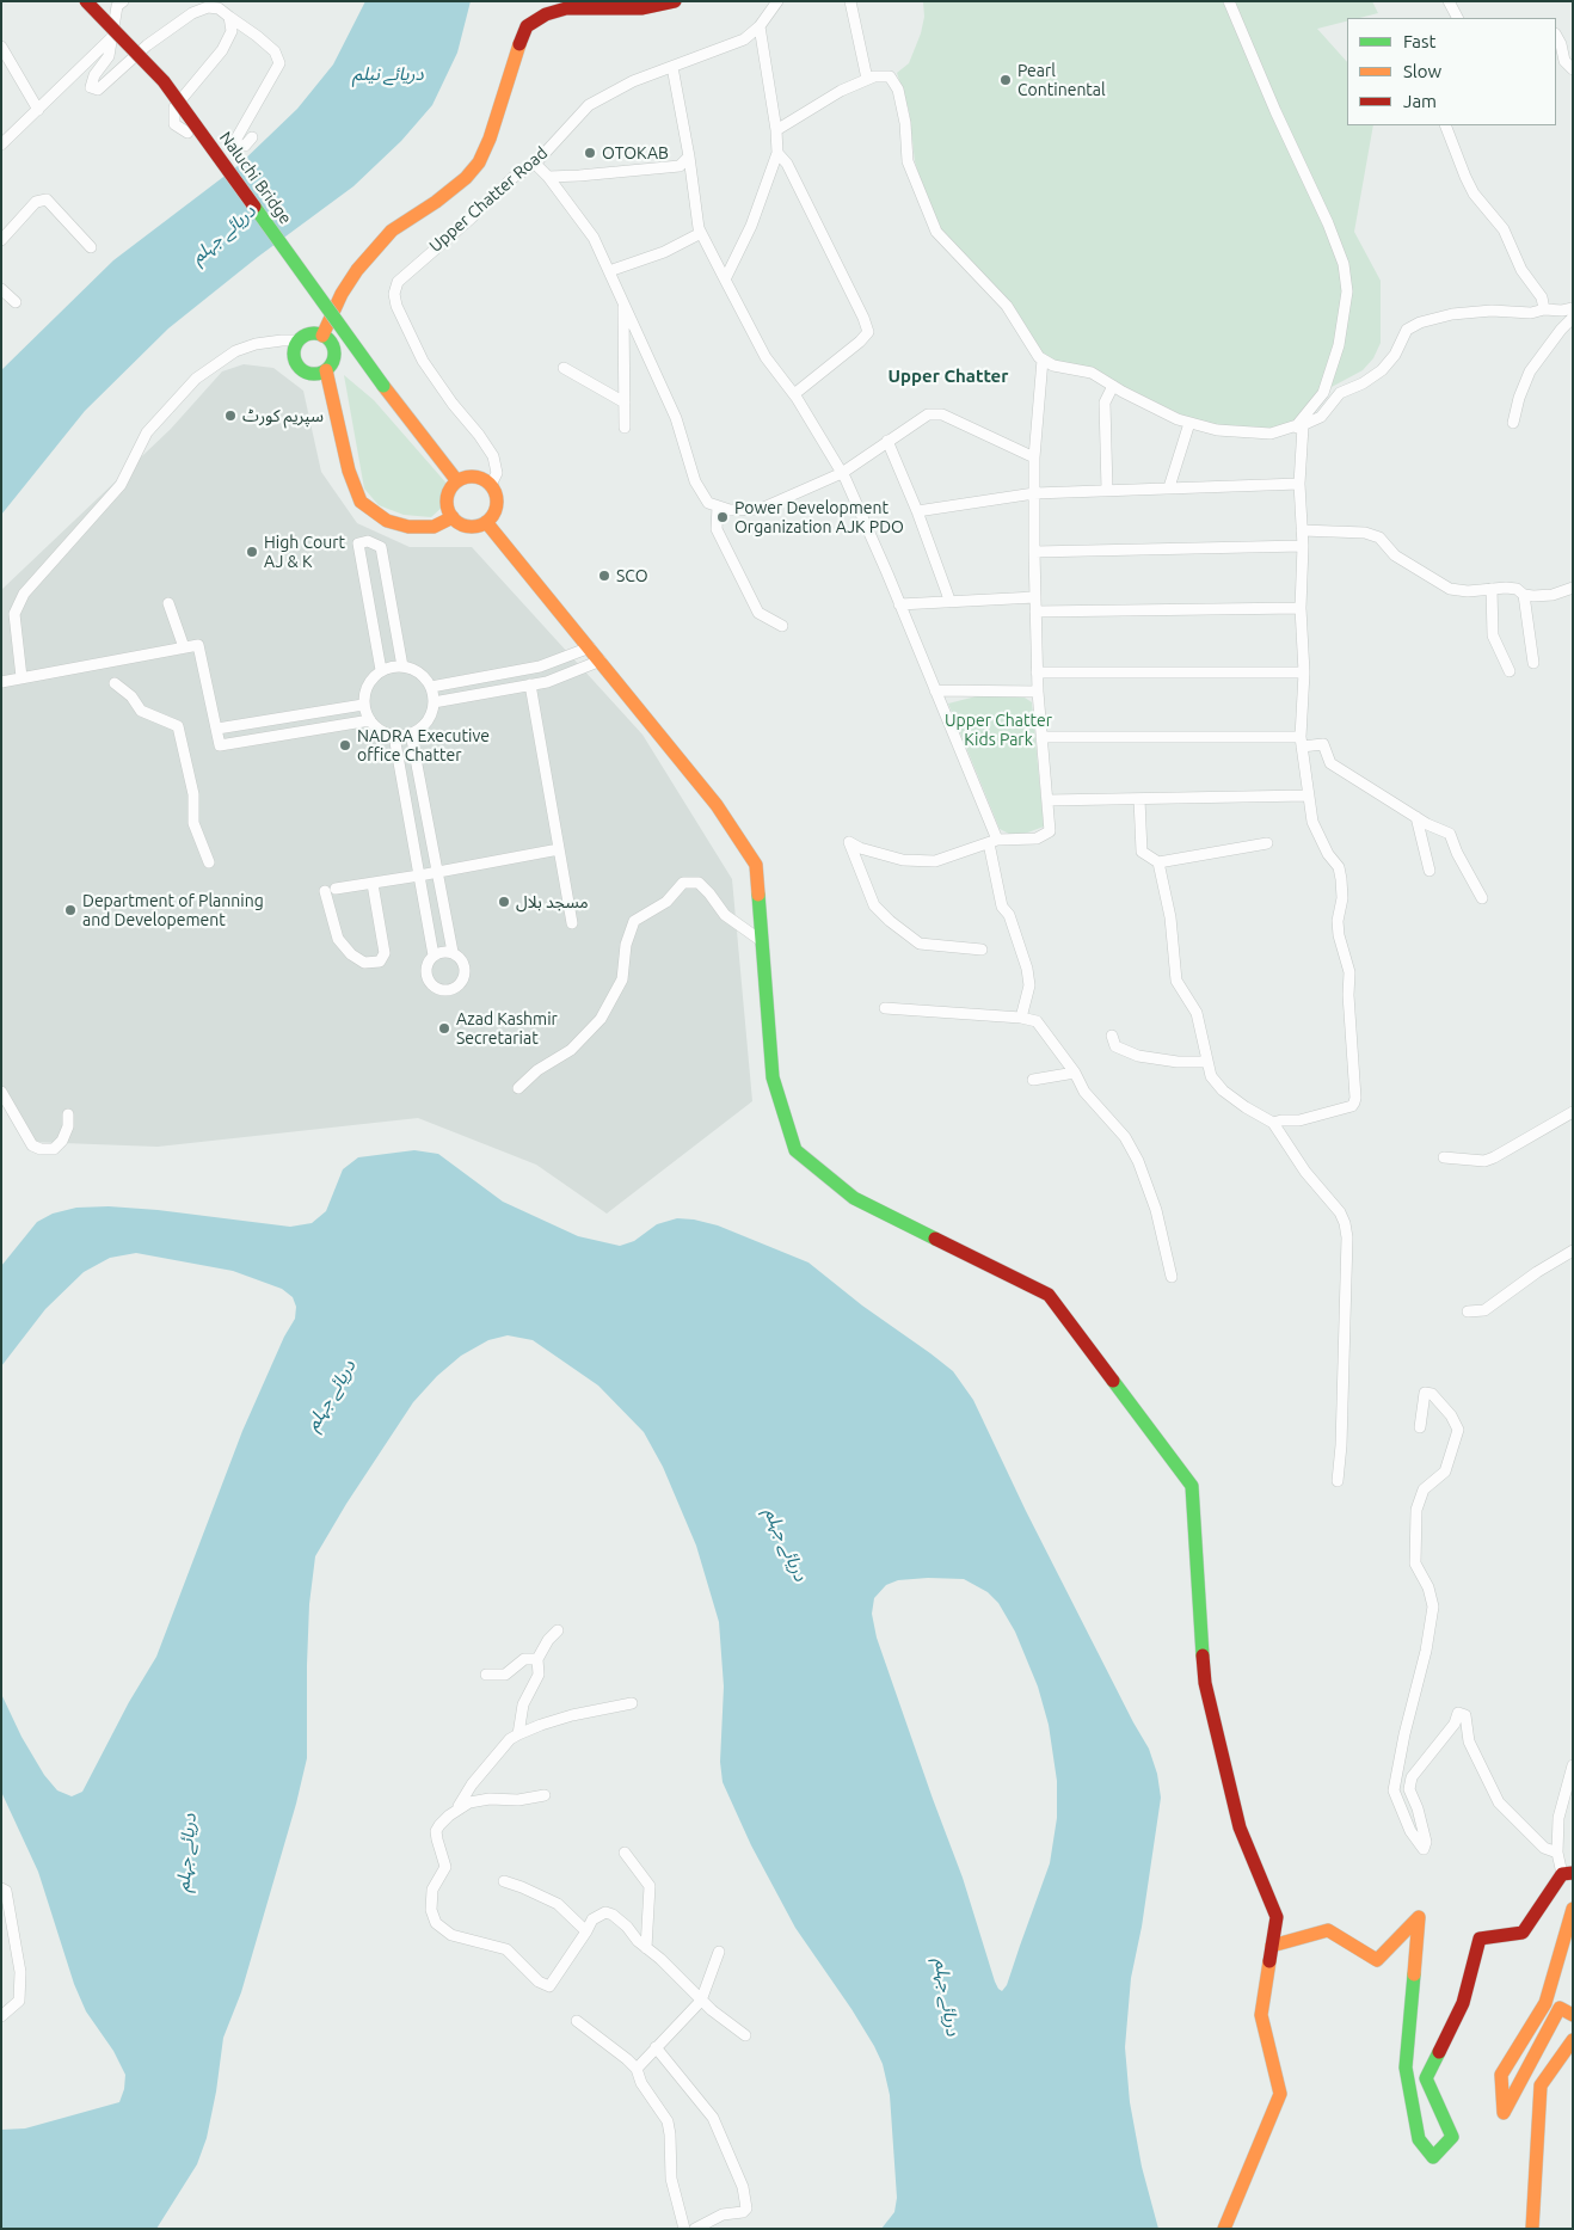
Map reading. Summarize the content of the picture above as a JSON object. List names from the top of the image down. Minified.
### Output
{"streets":{"main road":["Naluchi Bridge"],"street":["Upper Chatter Road"]},"crossings":[["Naluchi Bridge","Upper Chatter Road"]],"districts":["Upper Chatter"],"water":["دریائے نیلم","دریائے جہلم"],"parks":["Upper Chatter Kids Park"],"places":["Pearl Continental","OTOKAB","سپریم کورٹ","Power Development Organization AJK PDO","High Court AJ & K","SCO","NADRA Executive office Chatter","مسجد بلال","Department of Planning and Developement","Azad Kashmir Secretariat"],"legend":["Fast","Slow","Jam"]}
